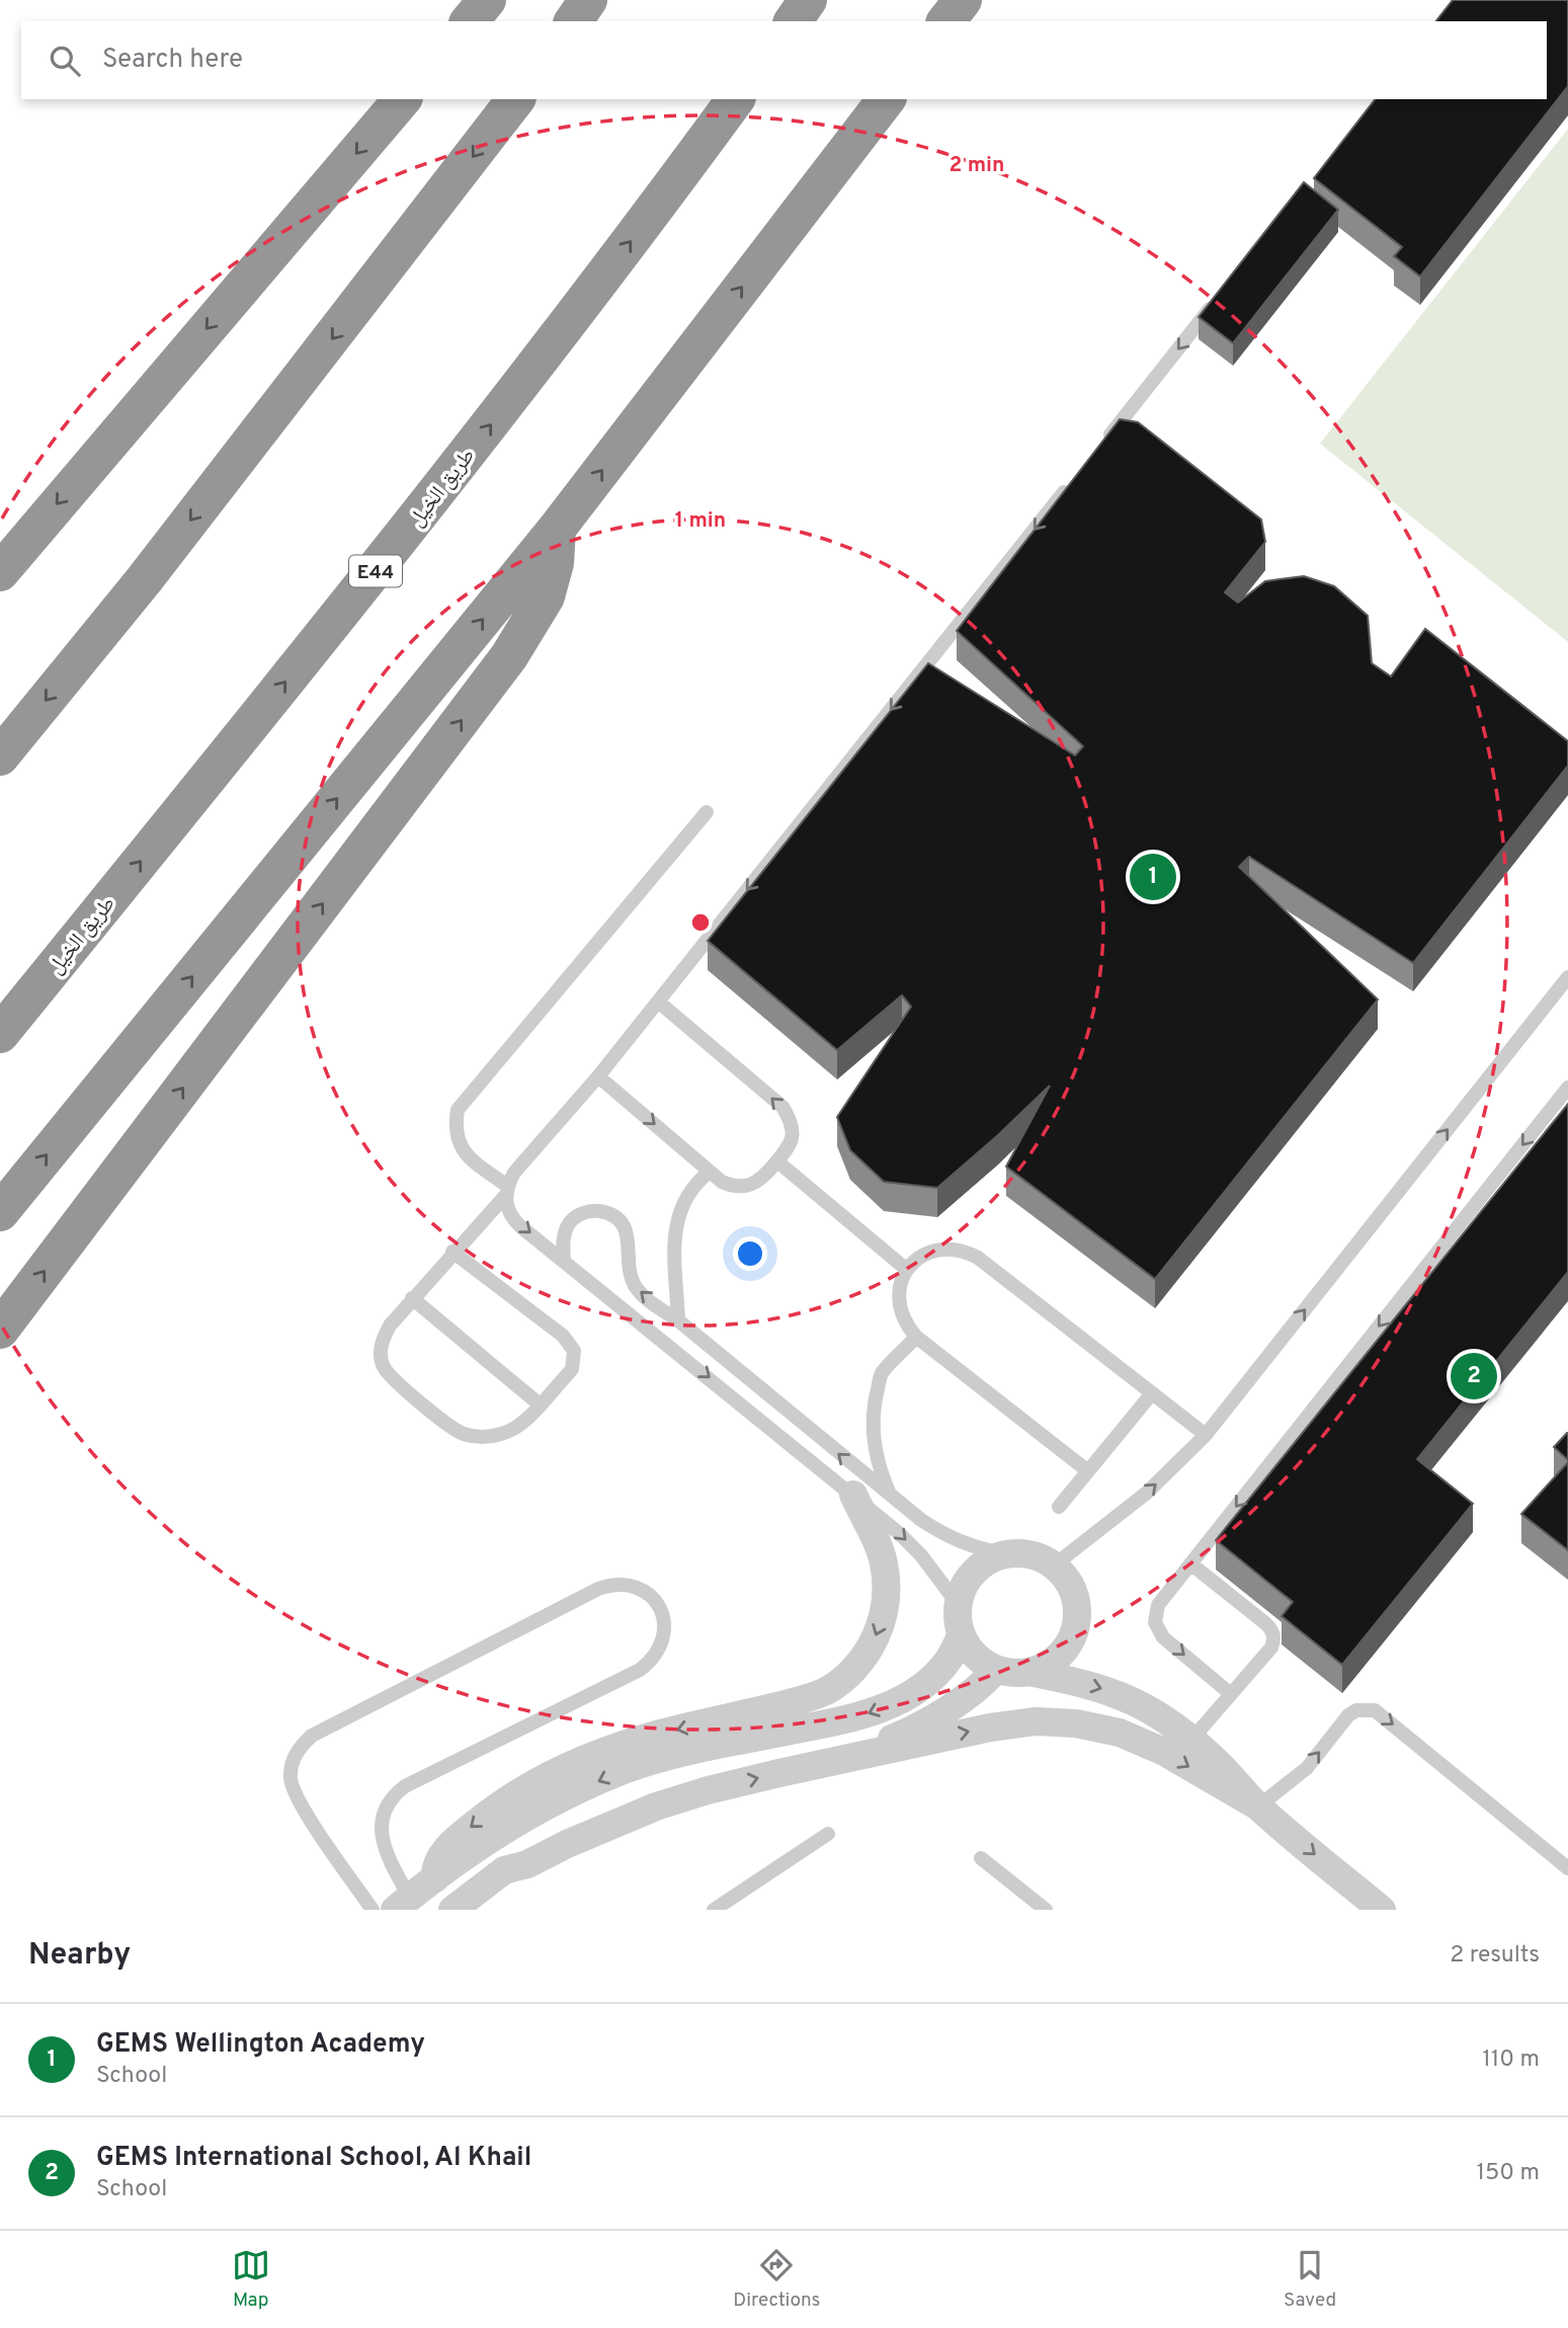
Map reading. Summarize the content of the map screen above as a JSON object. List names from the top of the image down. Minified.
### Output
{"streets":{"highway":["طريق الخيل","E44"]},"page":{"search":"Search here","pins":["1","2"],"heading":["Nearby","2 results"],"list":[{"mark":"1","name":"GEMS Wellington Academy","note":"School","value":"110 m"},{"mark":"2","name":"GEMS International School, Al Khail","note":"School","value":"150 m"}],"nav":["Map","Directions","Saved"]},"rings":["2 min","1 min"]}
